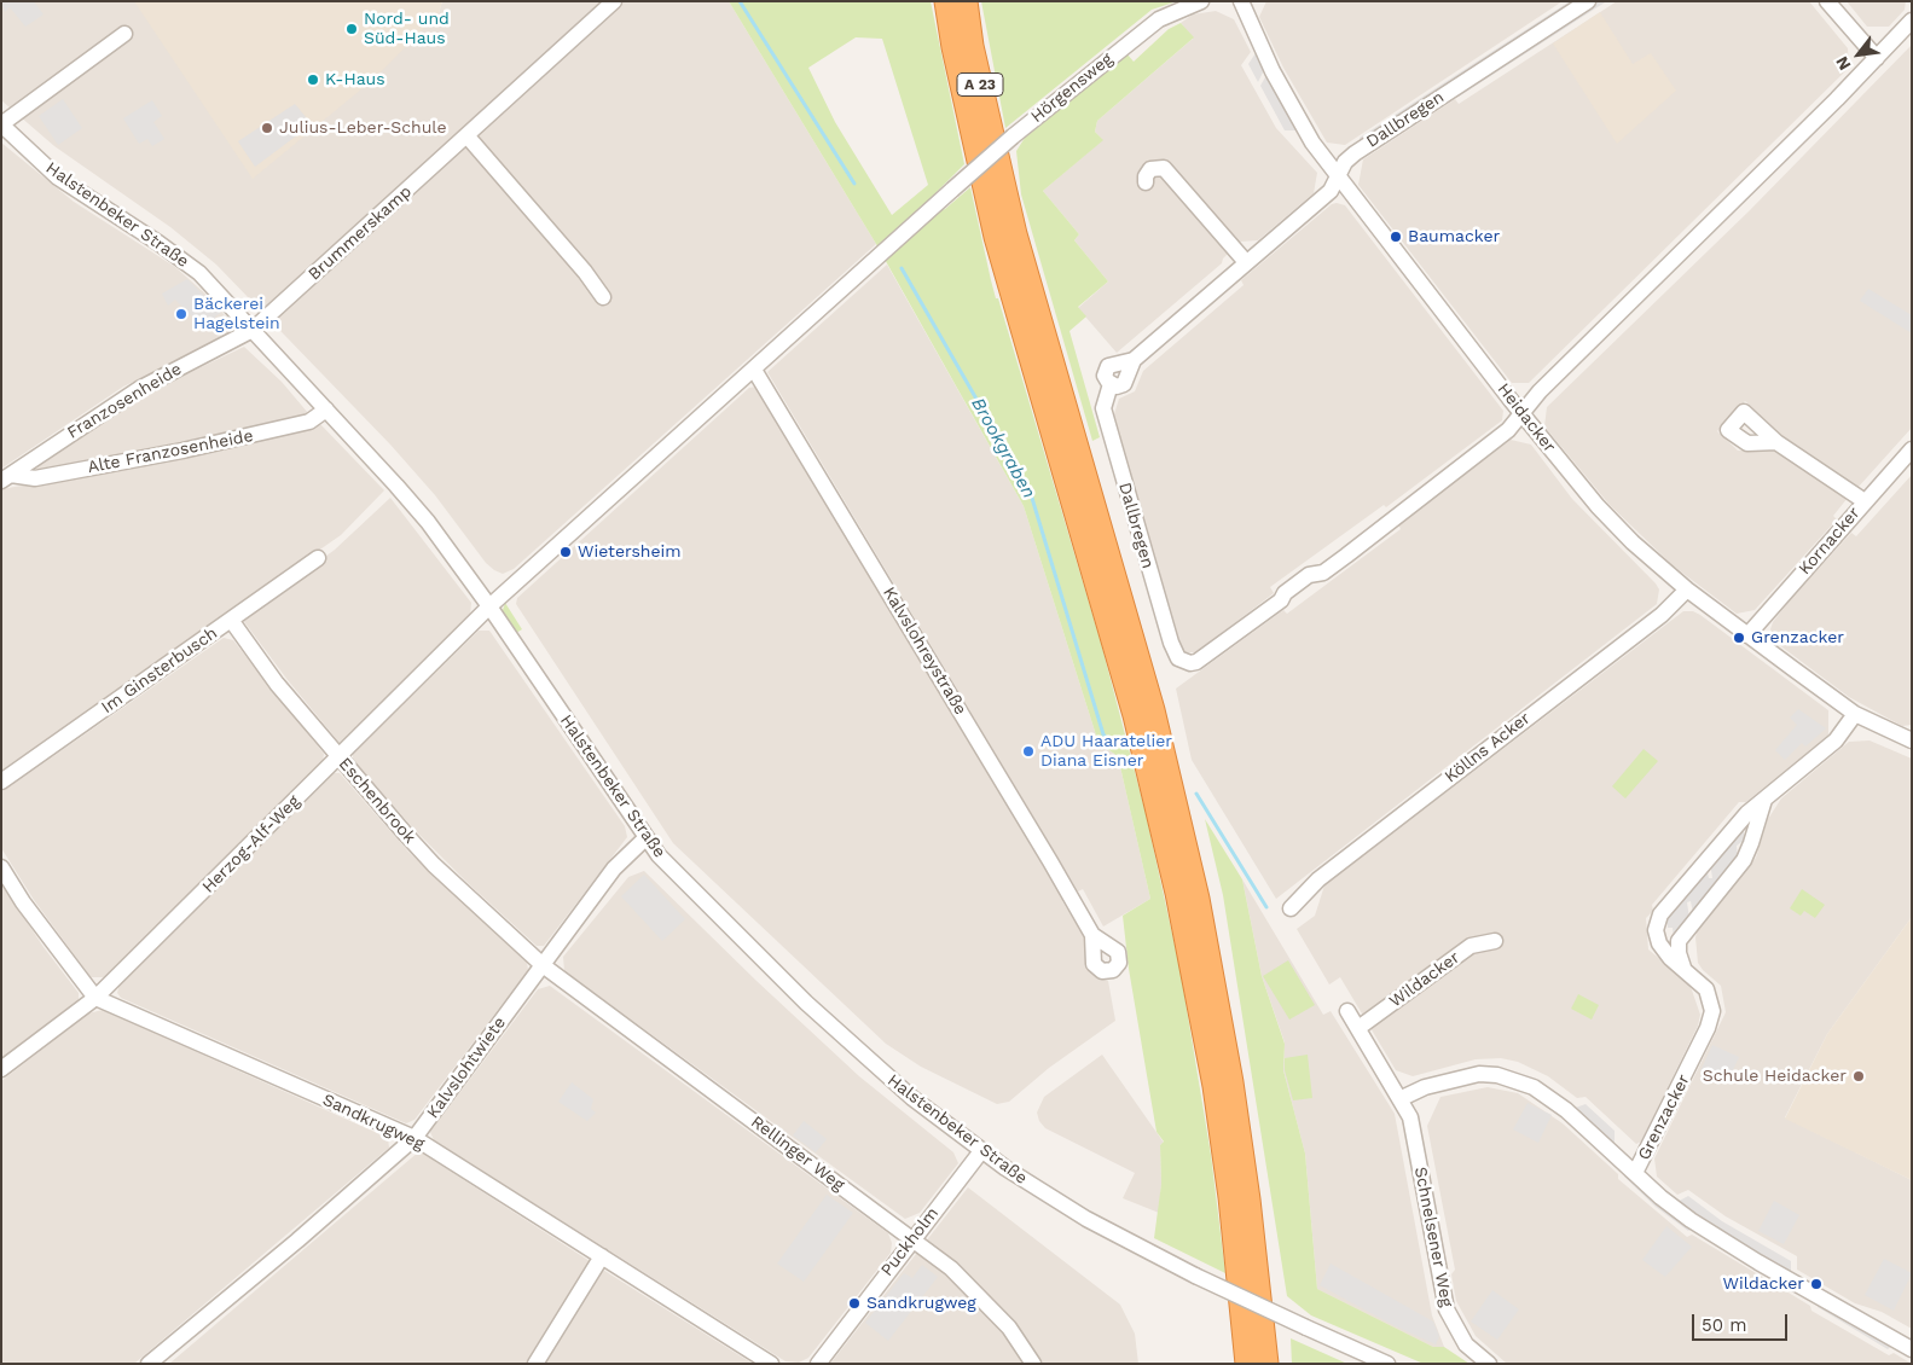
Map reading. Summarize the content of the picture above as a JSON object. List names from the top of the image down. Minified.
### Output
{"streets":{"highway":["A 23"],"street":["Hörgensweg","Dallbregen","Halstenbeker Straße","Brummerskamp","Franzosenheide","Heidacker","Alte Franzosenheide","Kornacker","Kalvslohreystraße","Im Ginsterbusch","Köllns Acker","Eschenbrook","Herzog-Alf-Weg","Wildacker","Kalvslohtwiete","Grenzacker","Sandkrugweg","Rellinger Weg","Schnelsener Weg","Puckholm"]},"crossings":[["Hörgensweg","Kalvslohreystraße"],["Dallbregen","Heidacker"],["Halstenbeker Straße","Brummerskamp"],["Halstenbeker Straße","Franzosenheide"],["Halstenbeker Straße","Alte Franzosenheide"],["Halstenbeker Straße","Herzog-Alf-Weg"],["Halstenbeker Straße","Kalvslohtwiete"],["Halstenbeker Straße","Puckholm"],["Brummerskamp","Franzosenheide"],["Franzosenheide","Alte Franzosenheide"],["Heidacker","Kornacker"],["Heidacker","Köllns Acker"],["Heidacker","Grenzacker"],["Im Ginsterbusch","Eschenbrook"],["Eschenbrook","Herzog-Alf-Weg"],["Eschenbrook","Kalvslohtwiete"],["Eschenbrook","Rellinger Weg"],["Herzog-Alf-Weg","Sandkrugweg"],["Kalvslohtwiete","Sandkrugweg"],["Kalvslohtwiete","Rellinger Weg"],["Rellinger Weg","Puckholm"]],"water":["Brookgraben"],"places":["Nord- und Süd-Haus","K-Haus","Julius-Leber-Schule","Baumacker","Bäckerei Hagelstein","Wietersheim","Grenzacker","ADU Haaratelier Diana Eisner","Schule Heidacker","Wildacker","Sandkrugweg"],"scale_bar":"50 m","north":"bottom left"}
